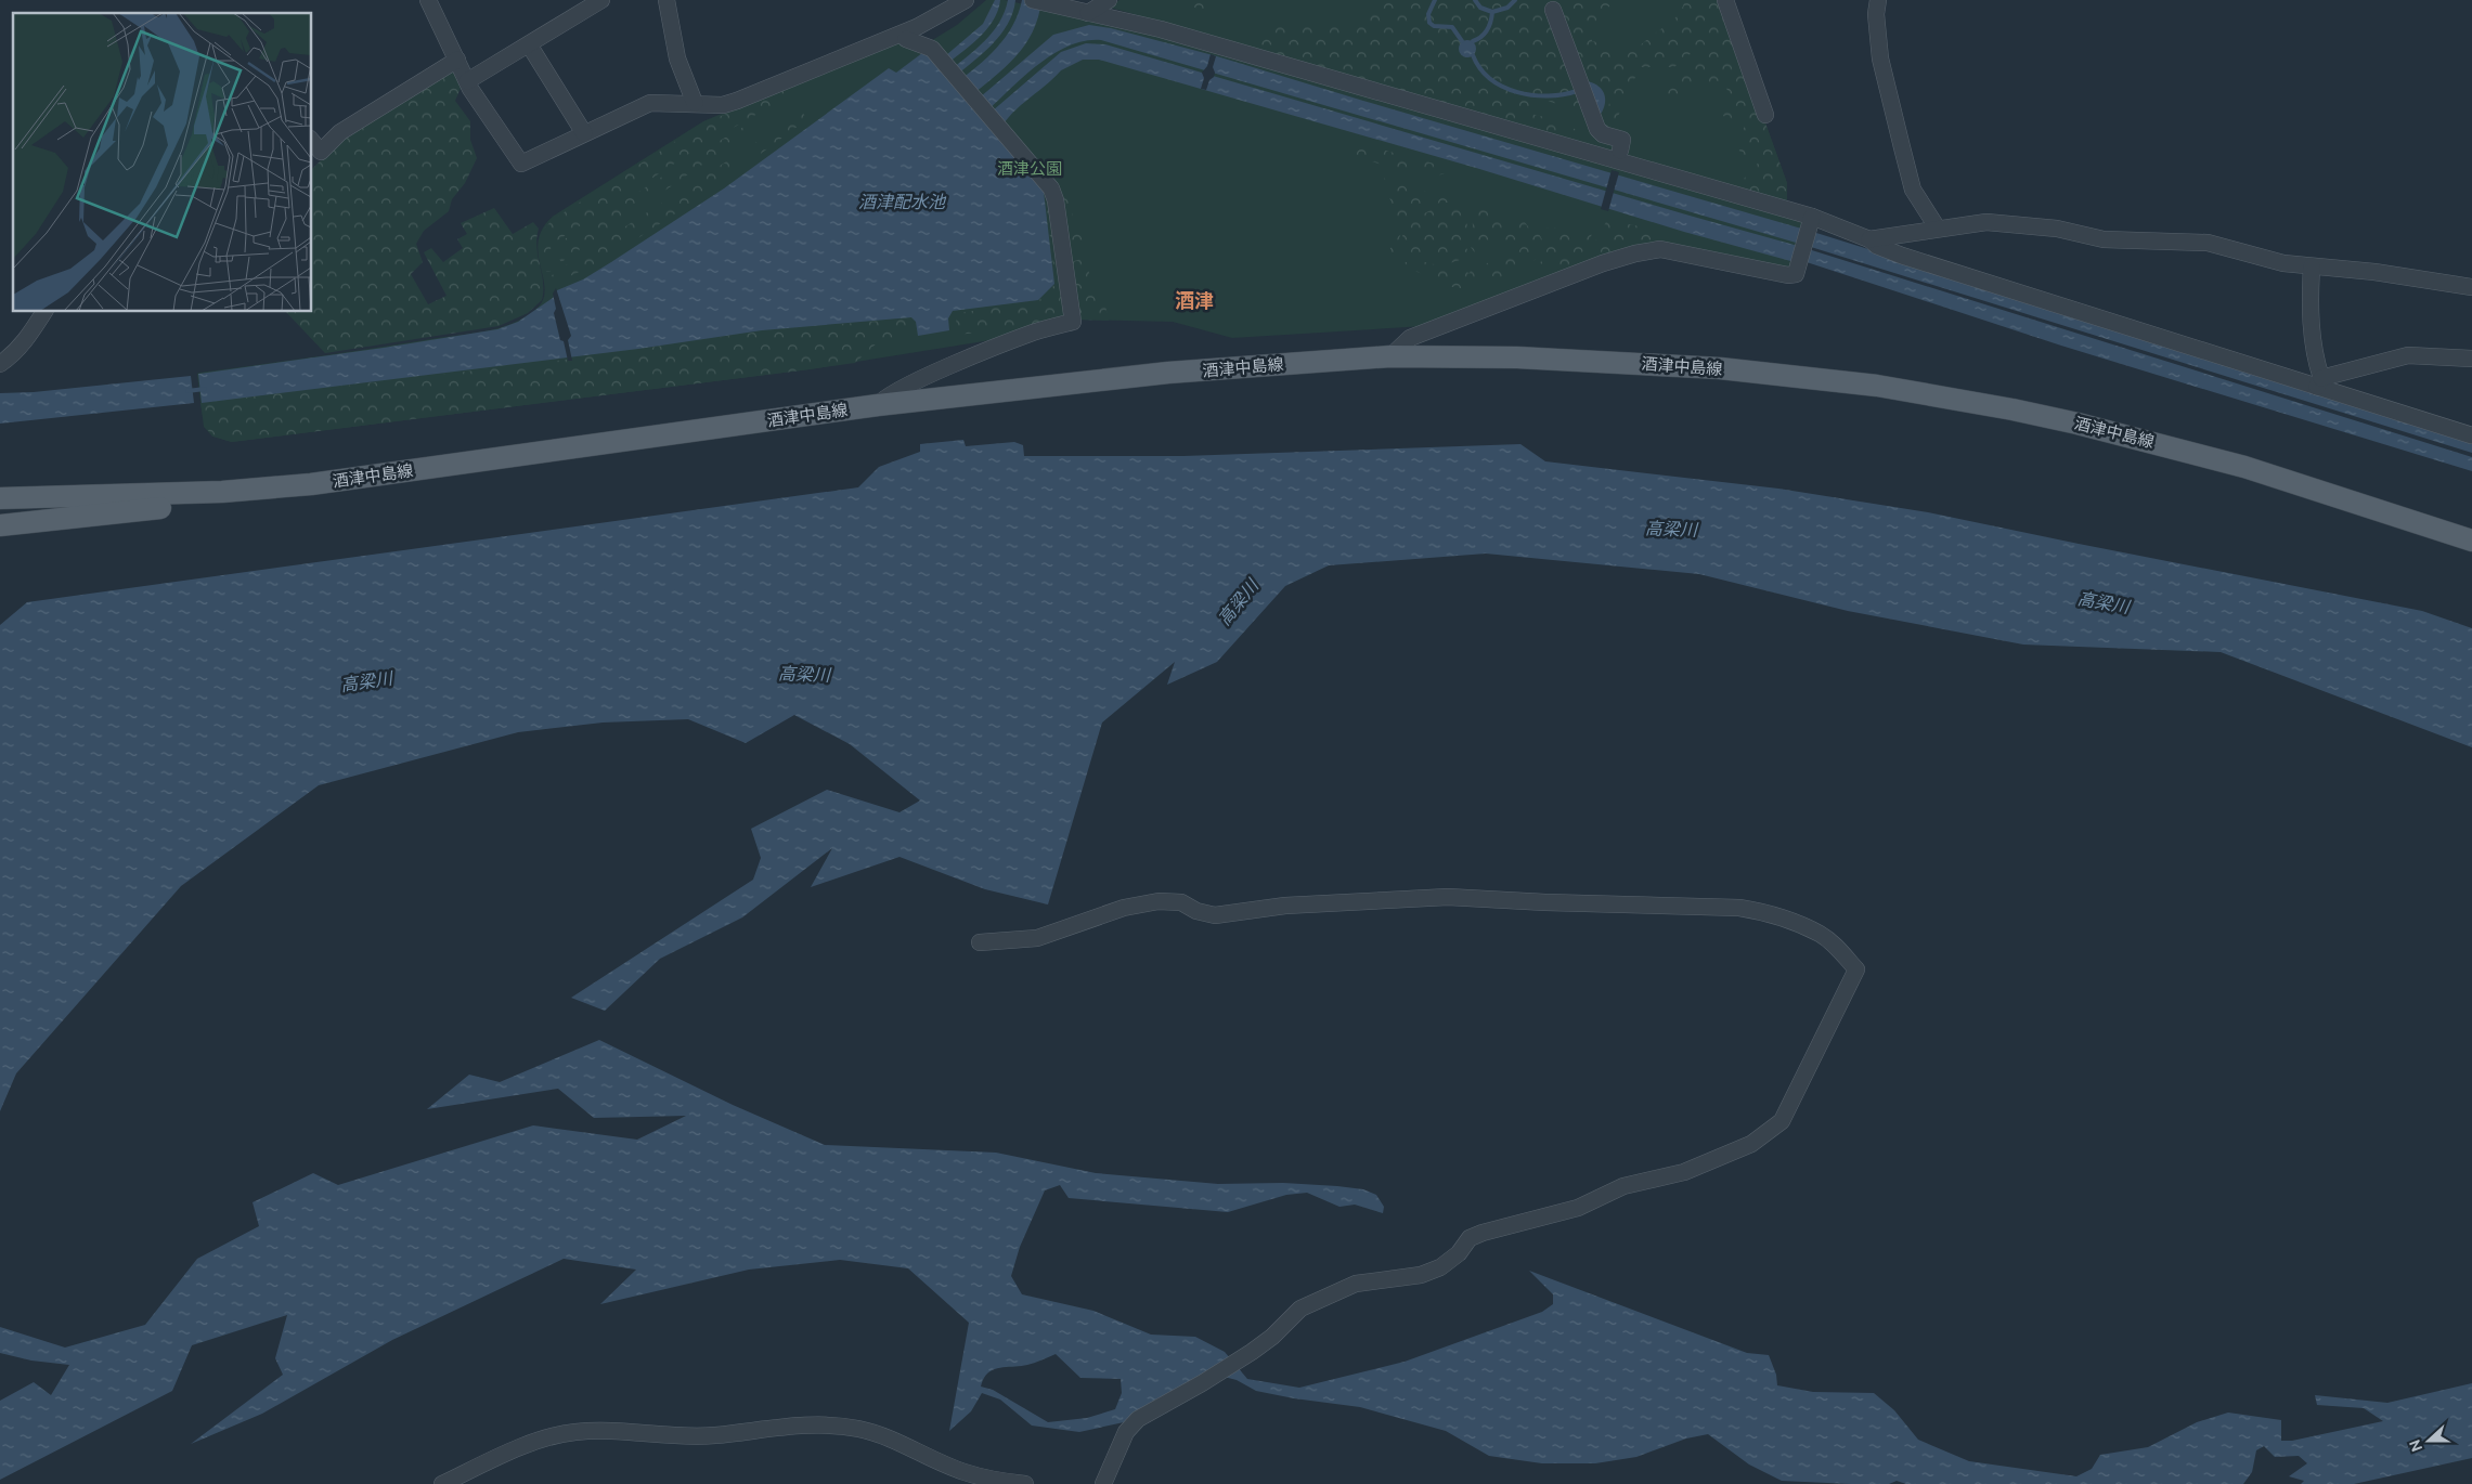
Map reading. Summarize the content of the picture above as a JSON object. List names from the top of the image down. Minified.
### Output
{"streets":{"main road":["酒津中島線"]},"districts":["酒津"],"water":["酒津配水池","高梁川"],"parks":["酒津公園"],"north":"left"}
